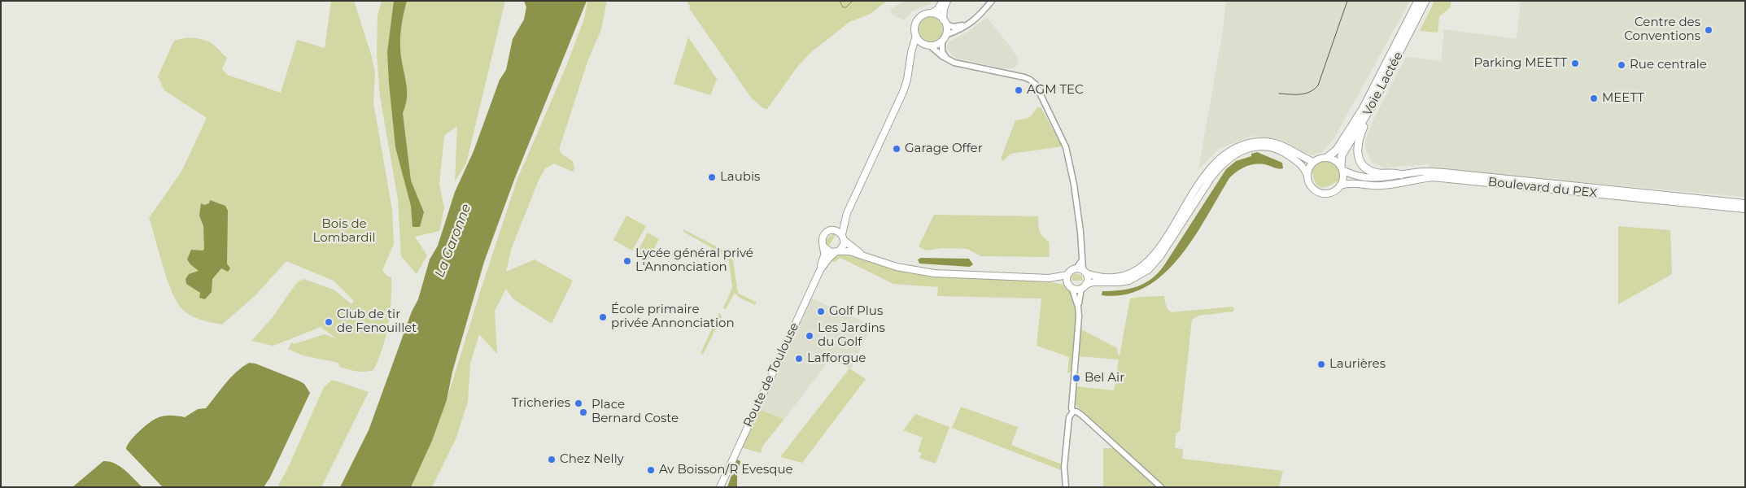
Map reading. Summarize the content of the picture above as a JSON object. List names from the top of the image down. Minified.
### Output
{"streets":{"highway":["Voie Lactée"],"main road":["Boulevard du PEX","Route de Toulouse"]},"crossings":[["Voie Lactée","Boulevard du PEX"]],"water":["La Garonne"],"parks":["Bois de Lombardil"],"places":["Centre des Conventions","Parking MEETT","Rue centrale","AGM TEC","MEETT","Garage Offer","Laubis","Lycée général privé L'Annonciation","Golf Plus","École primaire privée Annonciation","Club de tir de Fenouillet","Les Jardins du Golf","Lafforgue","Laurières","Bel Air","Tricheries","Place Bernard Coste","Chez Nelly","Av Boisson/R Evesque"]}
